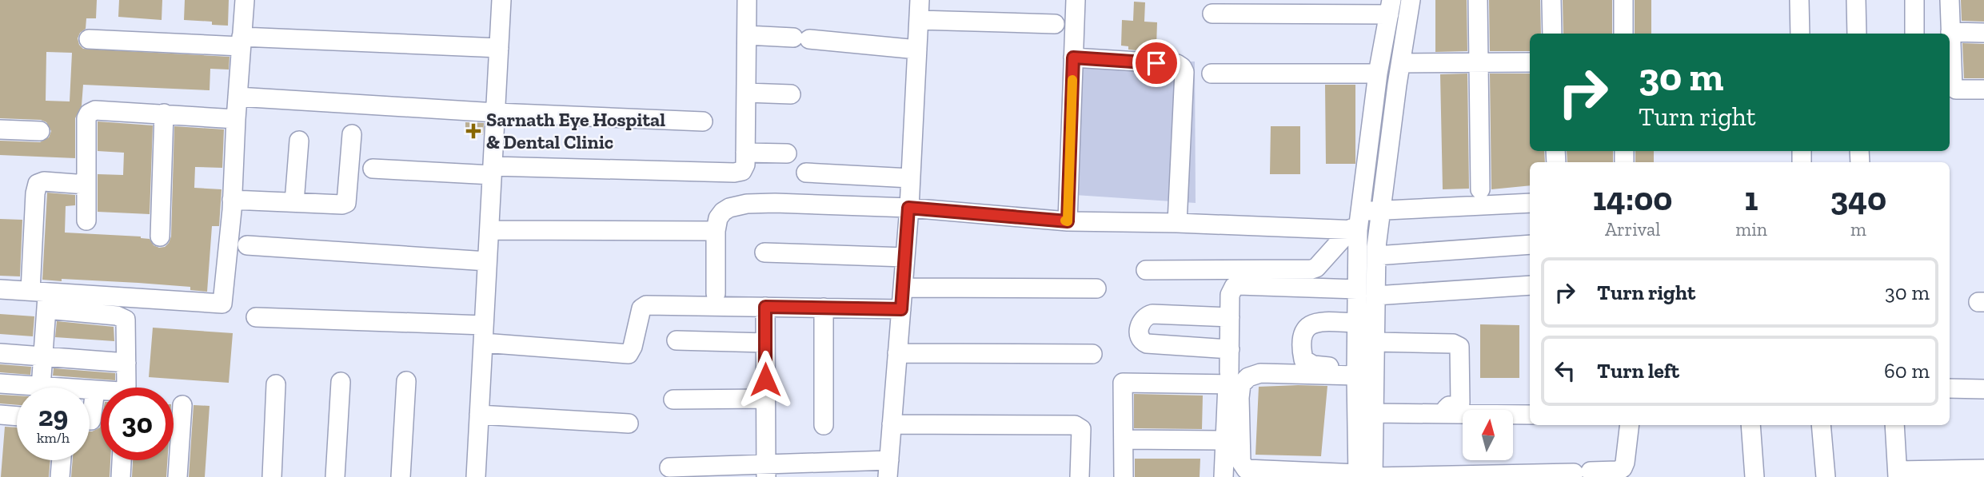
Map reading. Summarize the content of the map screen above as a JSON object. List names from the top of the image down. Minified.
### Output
{"places":{"health":["Sarnath Eye Hospital & Dental Clinic"]},"north":"top","page":{"turn":["30 m","Turn right"],"eta":["14:00","Arrival","1","min","340","m"],"list":[{"name":"Turn right","value":"30 m"},{"name":"Turn left","value":"60 m"}],"speed":"29 km/h","limit":"30"}}
